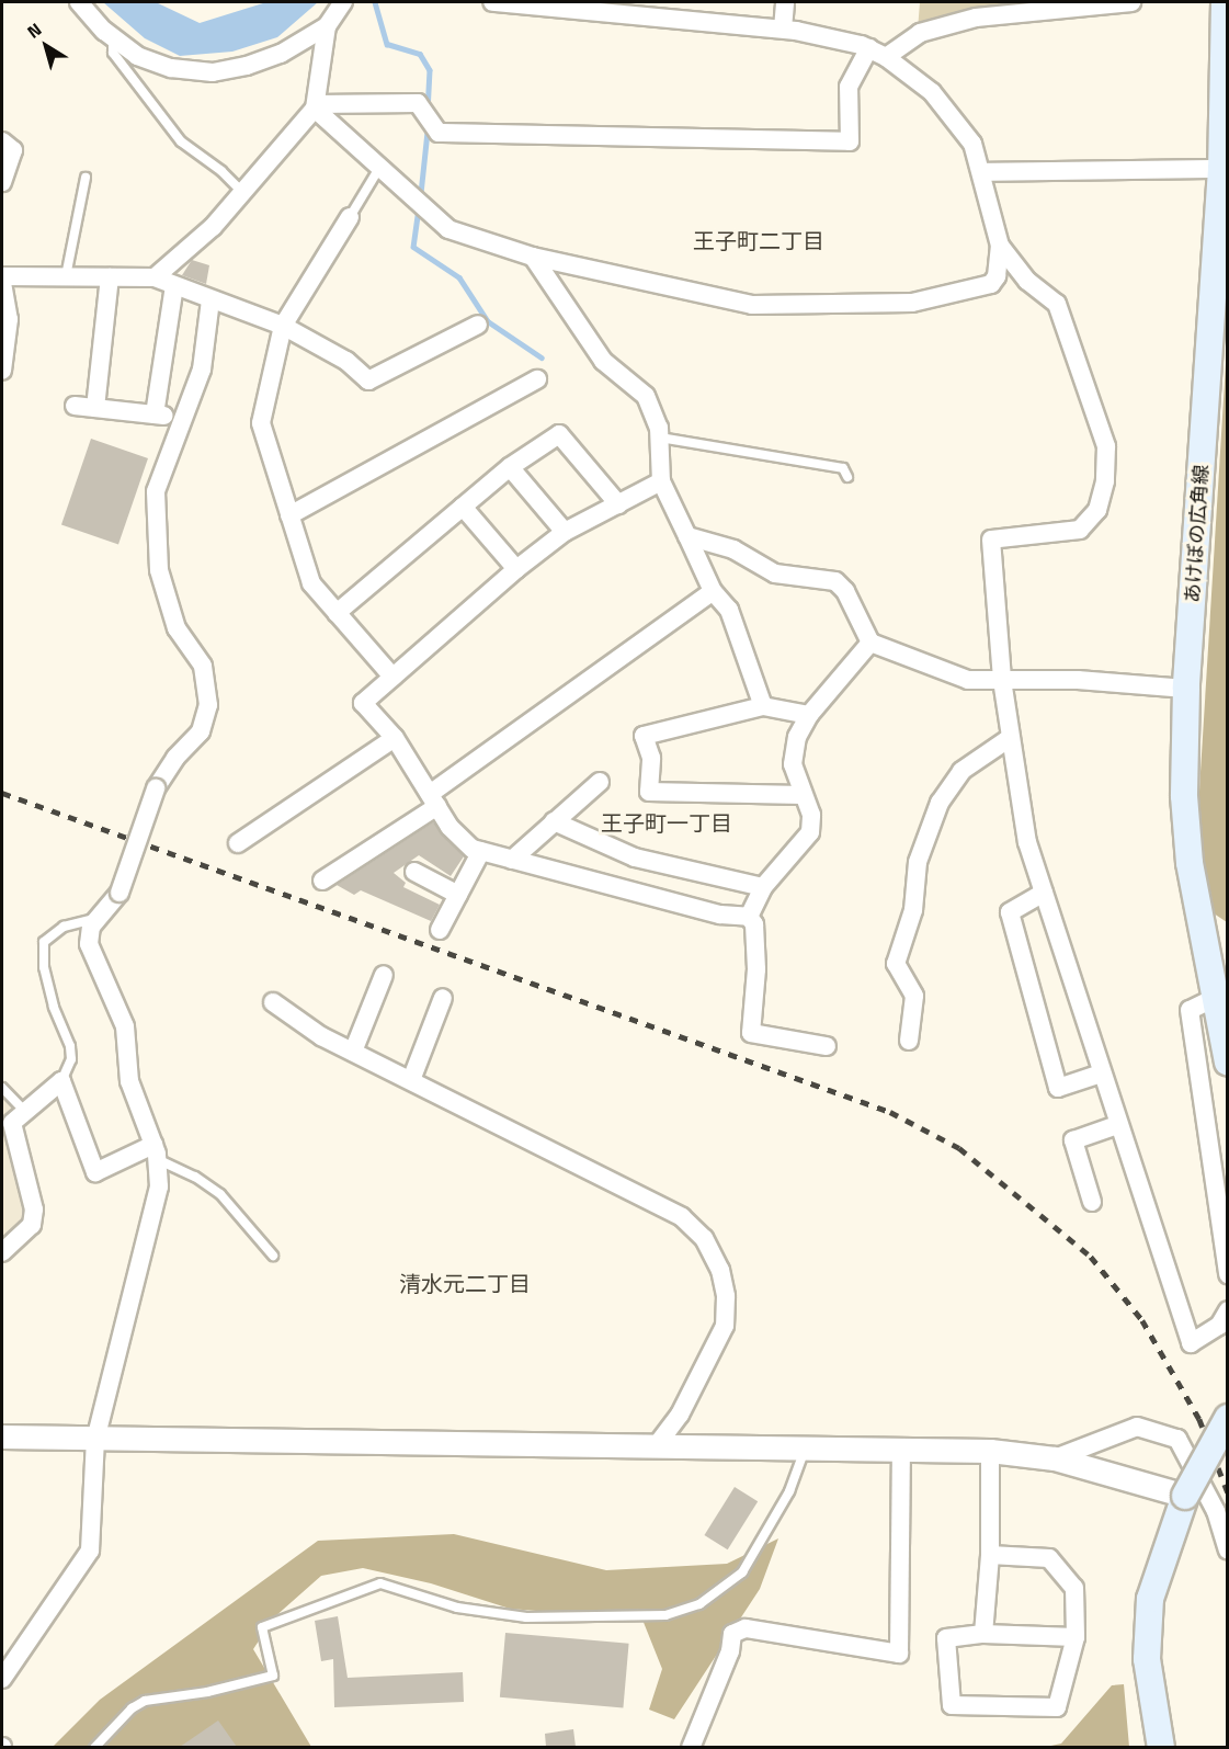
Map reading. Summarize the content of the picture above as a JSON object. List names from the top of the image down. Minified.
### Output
{"streets":{"main road":["あけぼの広角線"]},"districts":["王子町二丁目","王子町一丁目","清水元二丁目"],"north":"top left"}
